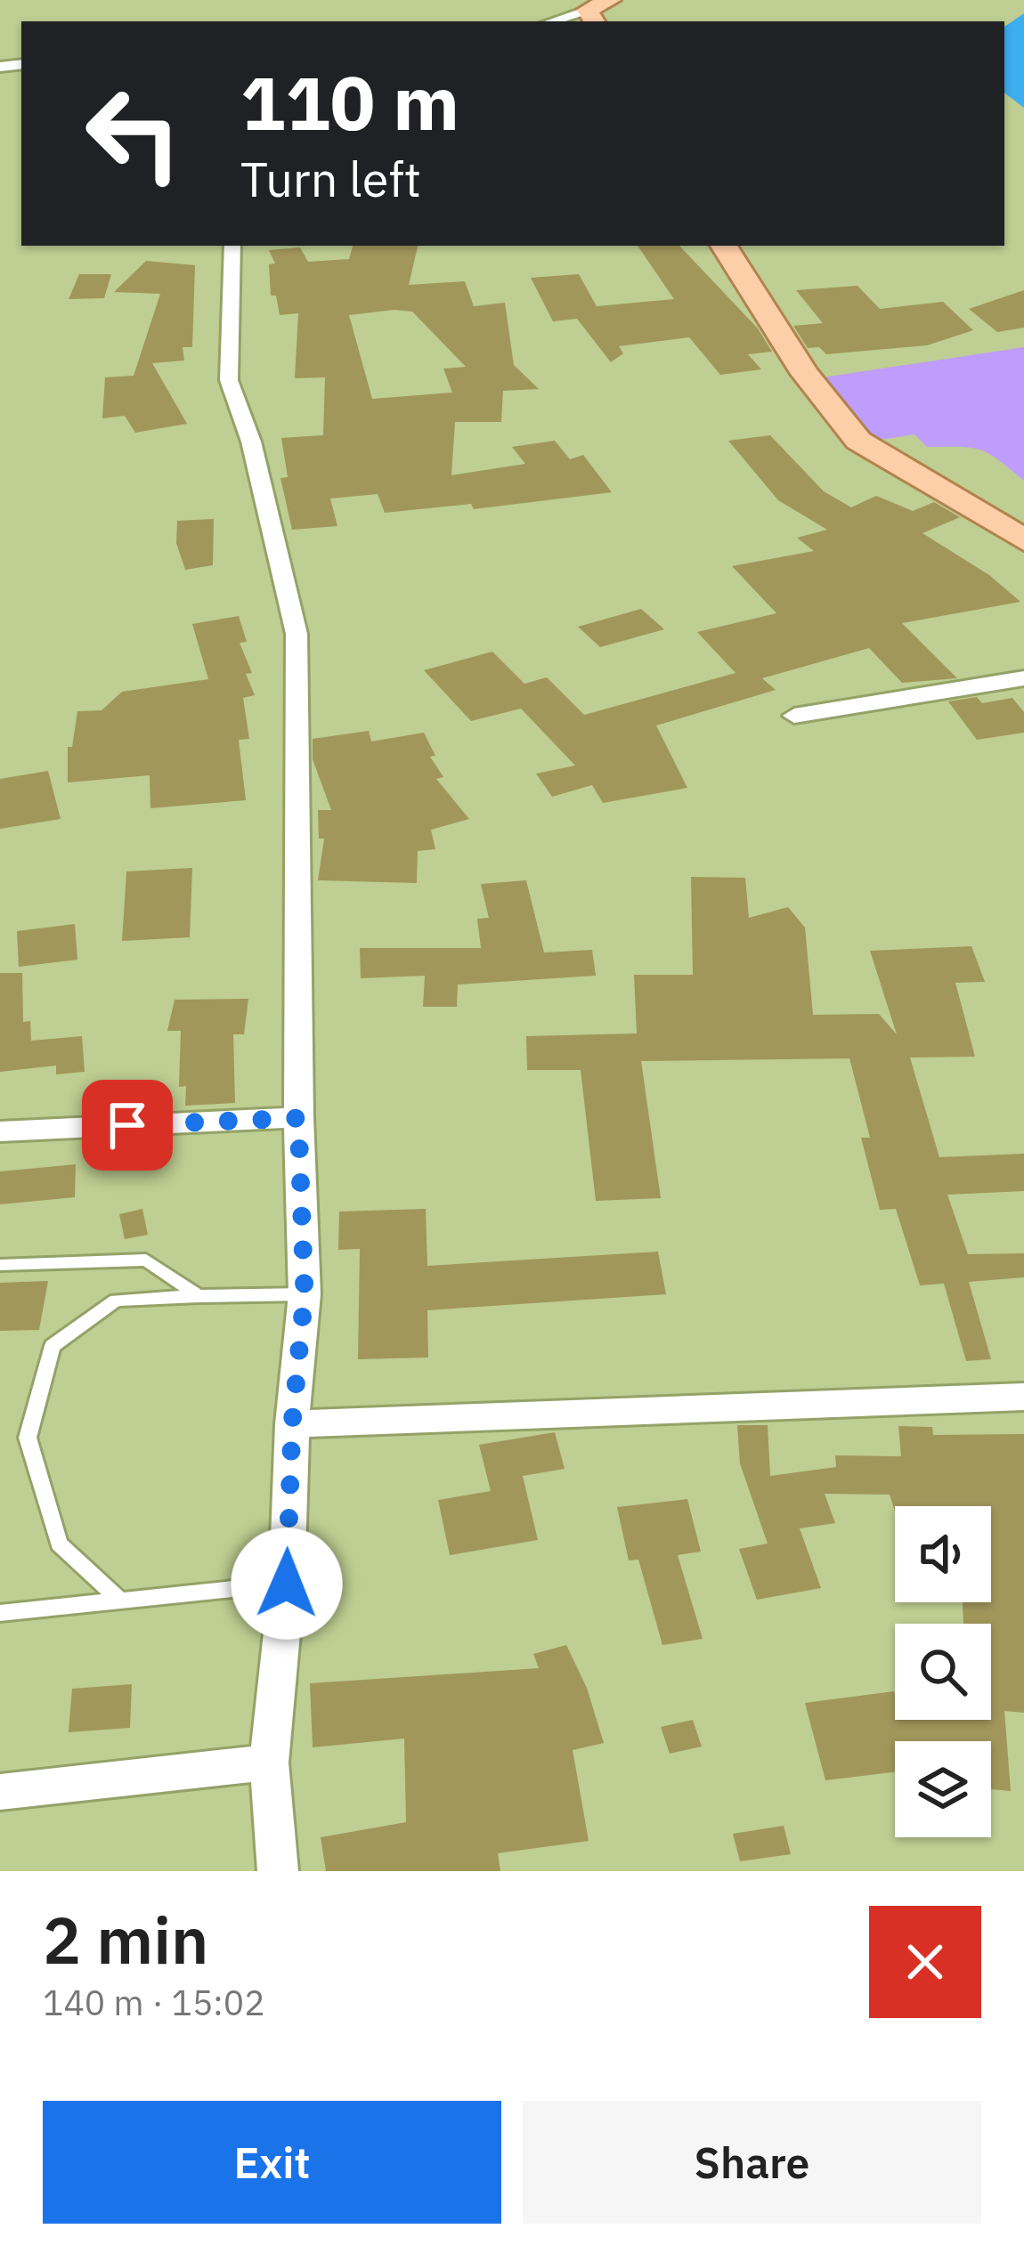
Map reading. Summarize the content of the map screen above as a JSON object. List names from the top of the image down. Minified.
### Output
{"page":{"turn":["110 m","Turn left"],"heading":["2 min","140 m · 15:02"],"buttons":["Exit","Share"]}}
